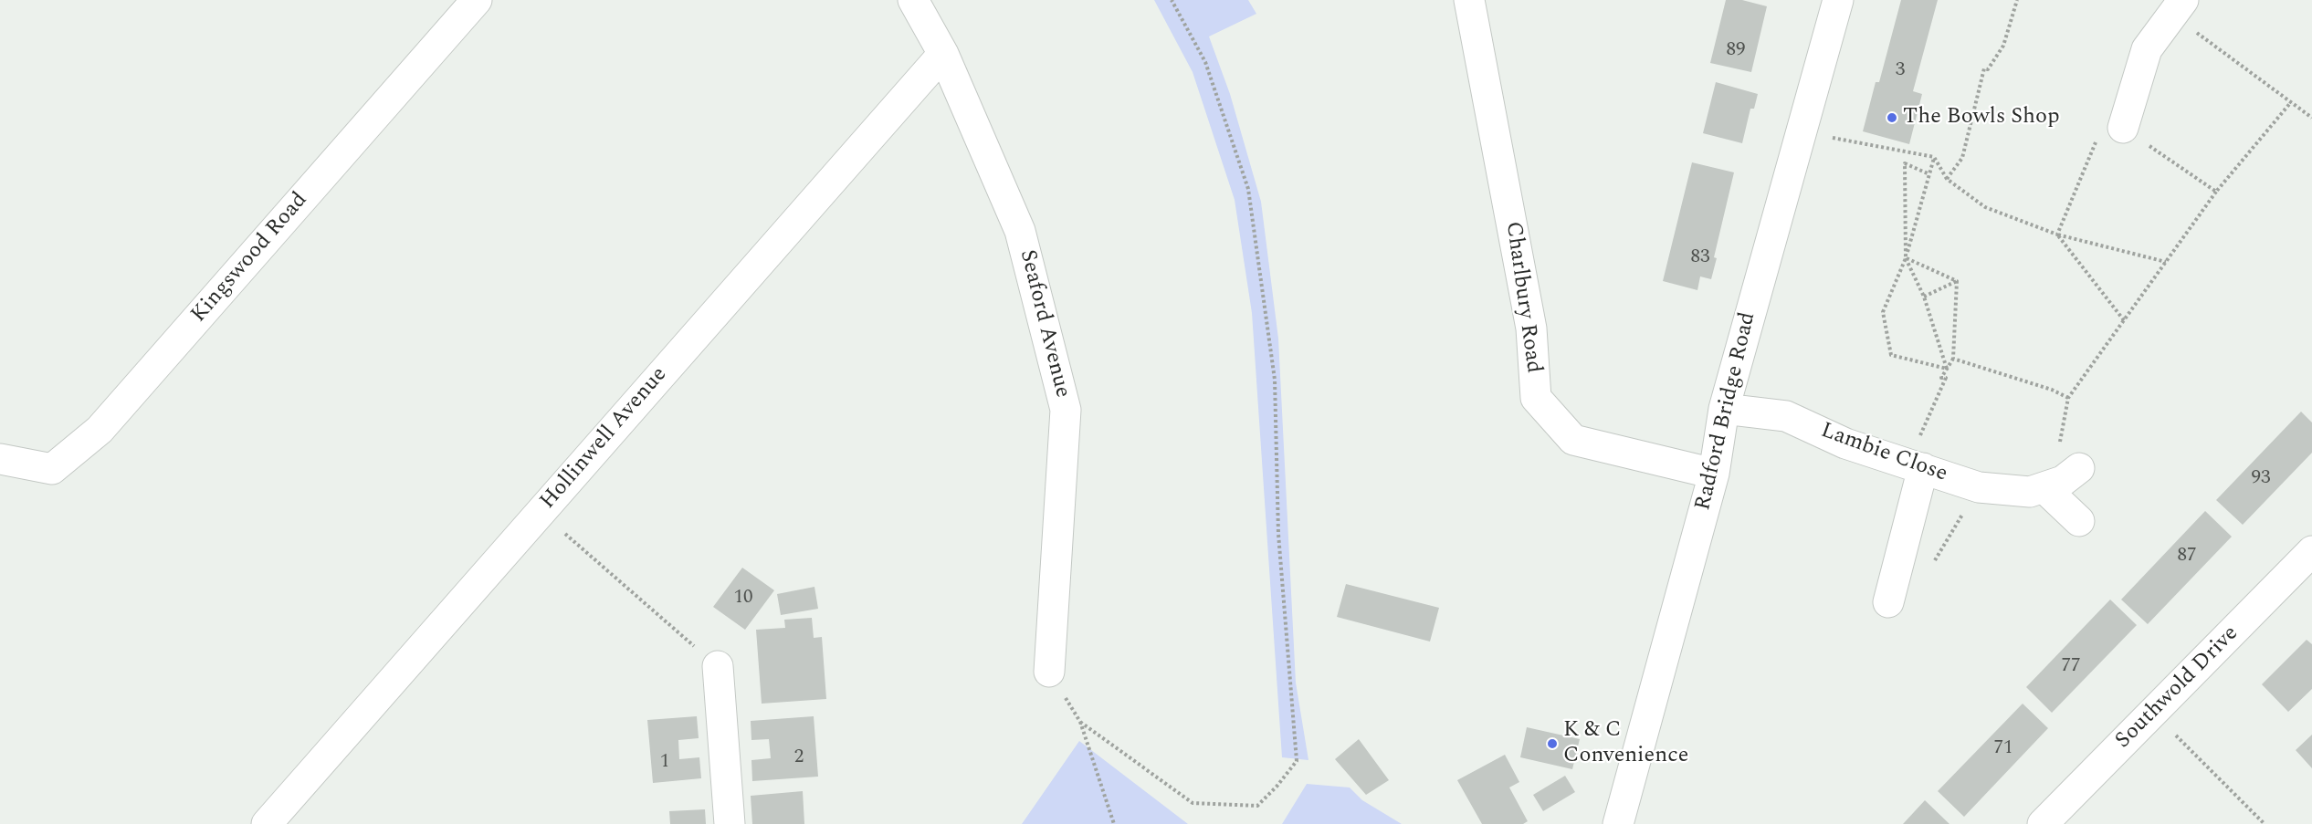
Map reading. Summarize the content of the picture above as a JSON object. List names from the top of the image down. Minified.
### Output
{"streets":{"street":["Kingswood Road","Charlbury Road","Seaford Avenue","Radford Bridge Road","Hollinwell Avenue","Lambie Close","Southwold Drive"]},"crossings":[["Charlbury Road","Radford Bridge Road"],["Seaford Avenue","Hollinwell Avenue"],["Radford Bridge Road","Lambie Close"]],"places":["The Bowls Shop","K & C Convenience"],"house_numbers":["89","3","83","93","87","10","77","71","2","1"]}
